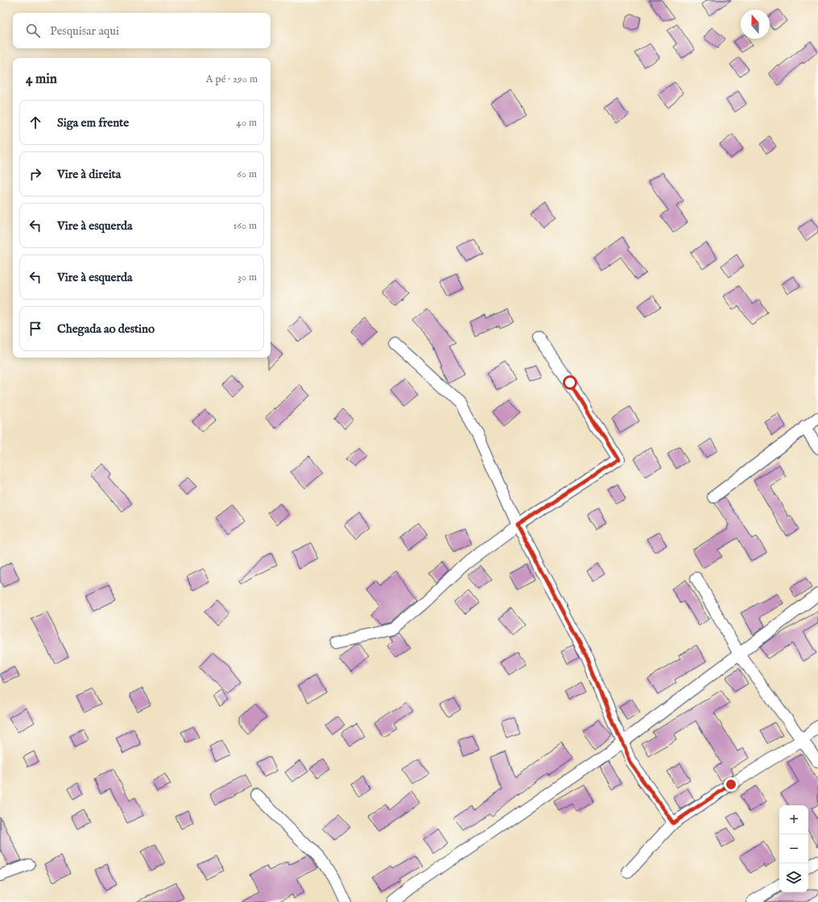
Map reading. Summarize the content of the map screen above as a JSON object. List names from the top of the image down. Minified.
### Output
{"north":"top","page":{"search":"Pesquisar aqui","heading":["4 min","A pé · 290 m"],"list":[["Siga em frente","40 m"],["Vire à direita","60 m"],["Vire à esquerda","160 m"],["Vire à esquerda","30 m"],"Chegada ao destino"],"map_buttons":["+","−"]}}
